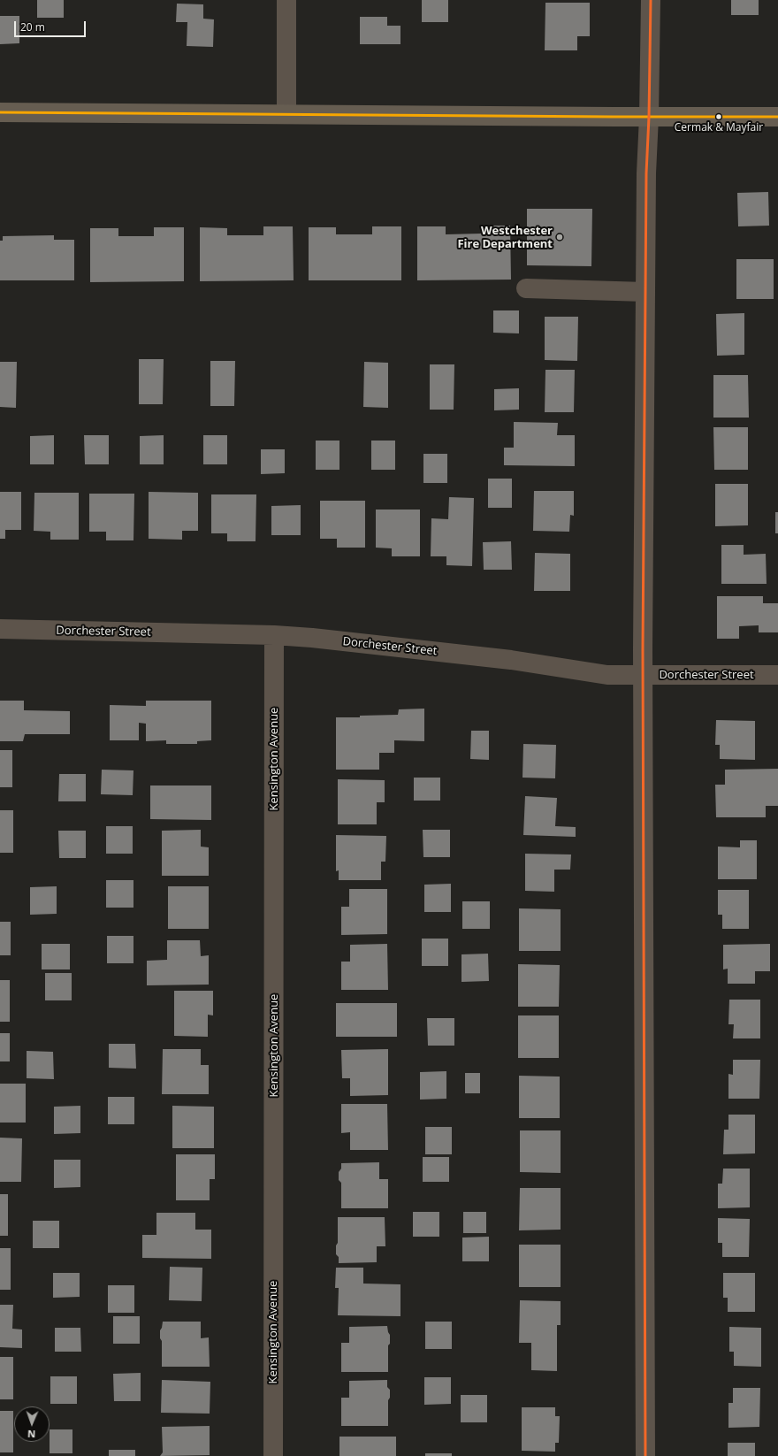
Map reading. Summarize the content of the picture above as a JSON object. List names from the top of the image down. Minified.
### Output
{"streets":{"street":["Dorchester Street","Kensington Avenue"]},"crossings":[["Dorchester Street","Kensington Avenue"]],"places":["Cermak & Mayfair","Westchester Fire Department"],"scale_bar":"20 m","north":"bottom"}
